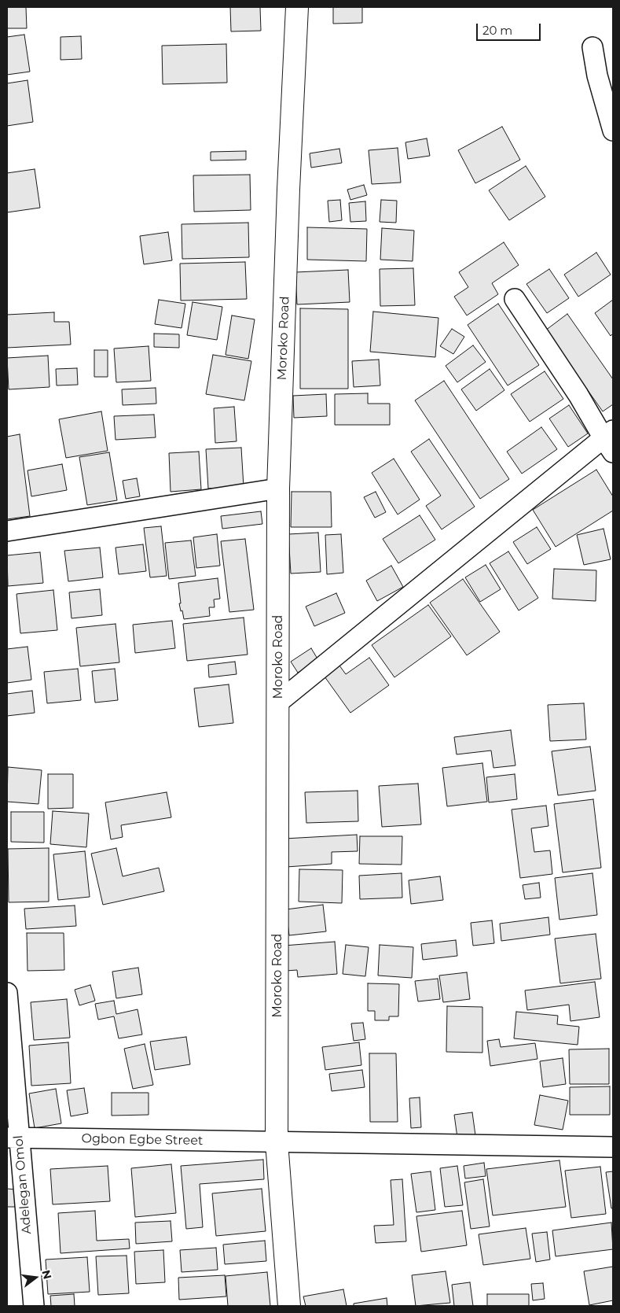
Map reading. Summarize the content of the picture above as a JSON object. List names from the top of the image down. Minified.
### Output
{"streets":{"street":["Moroko Road","Ogbon Egbe Street","Adelegan Omol"]},"crossings":[["Moroko Road","Ogbon Egbe Street"],["Ogbon Egbe Street","Adelegan Omol"]],"scale_bar":"20 m","north":"right"}
